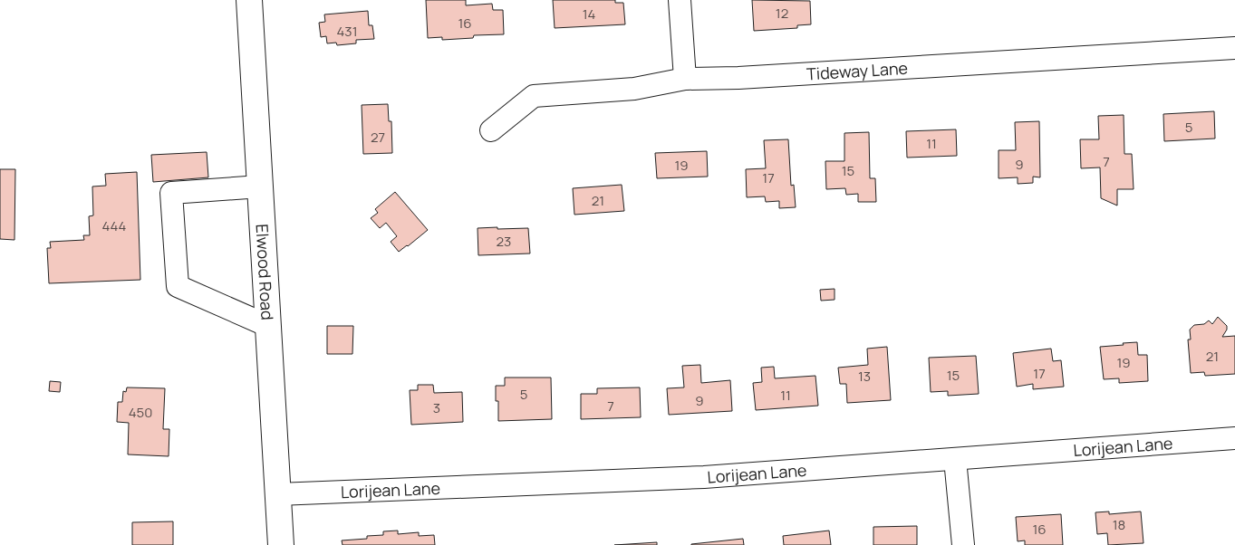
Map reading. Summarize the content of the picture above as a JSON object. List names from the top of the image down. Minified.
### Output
{"streets":{"main road":["Elwood Road"],"street":["Tideway Lane","Lorijean Lane"]},"crossings":[["Elwood Road","Lorijean Lane"]],"house_numbers":["12","14","16","431","5","27","11","7","9","19","15","17","21","444","23","21","19","17","15","13","5","11","9","7","3","450","18","16"]}
